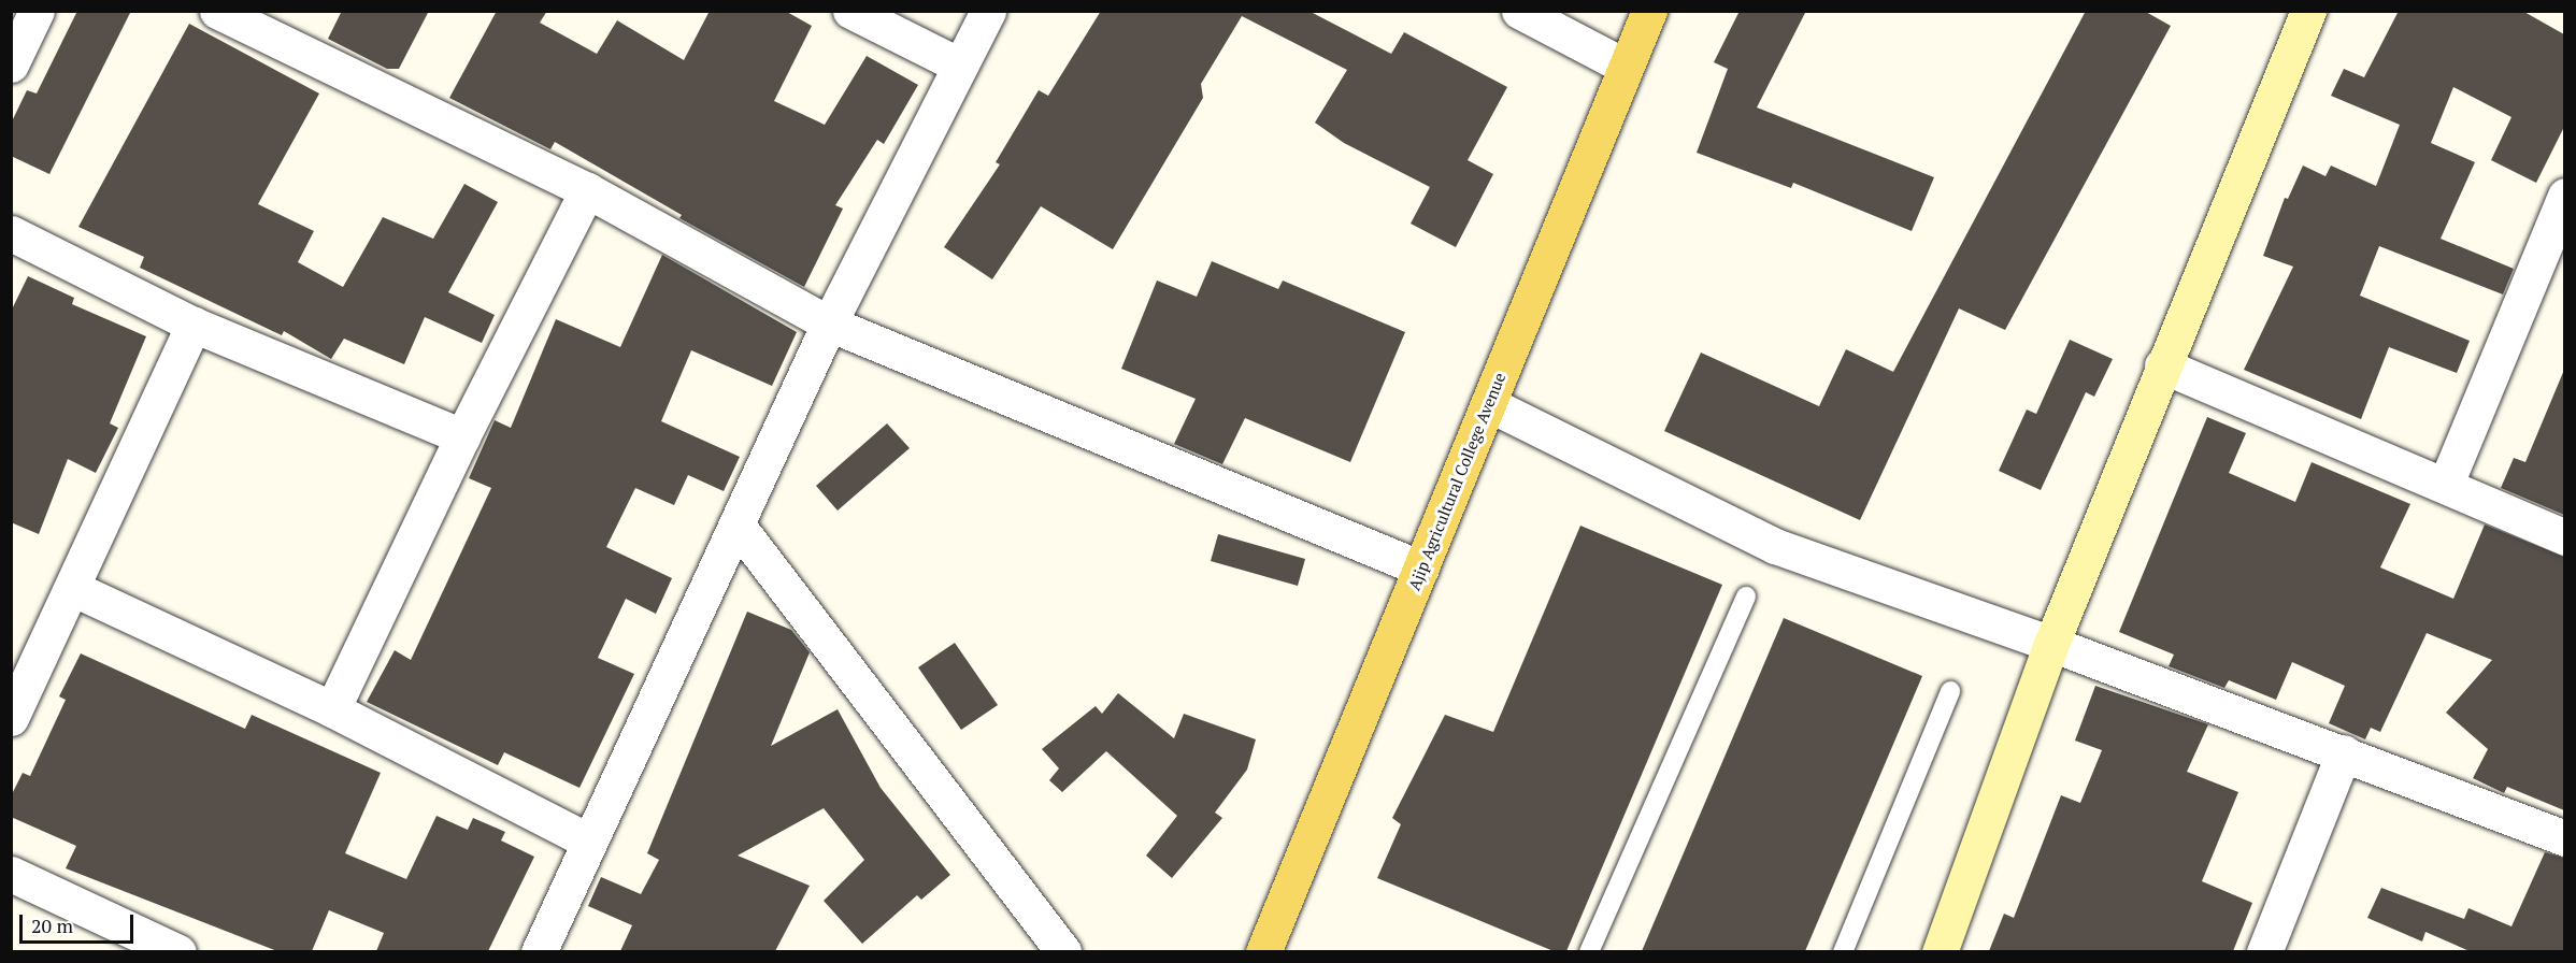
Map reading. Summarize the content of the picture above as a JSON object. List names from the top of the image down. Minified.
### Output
{"streets":{"main road":["Ajip Agricultural College Avenue"]},"scale_bar":"20 m"}
